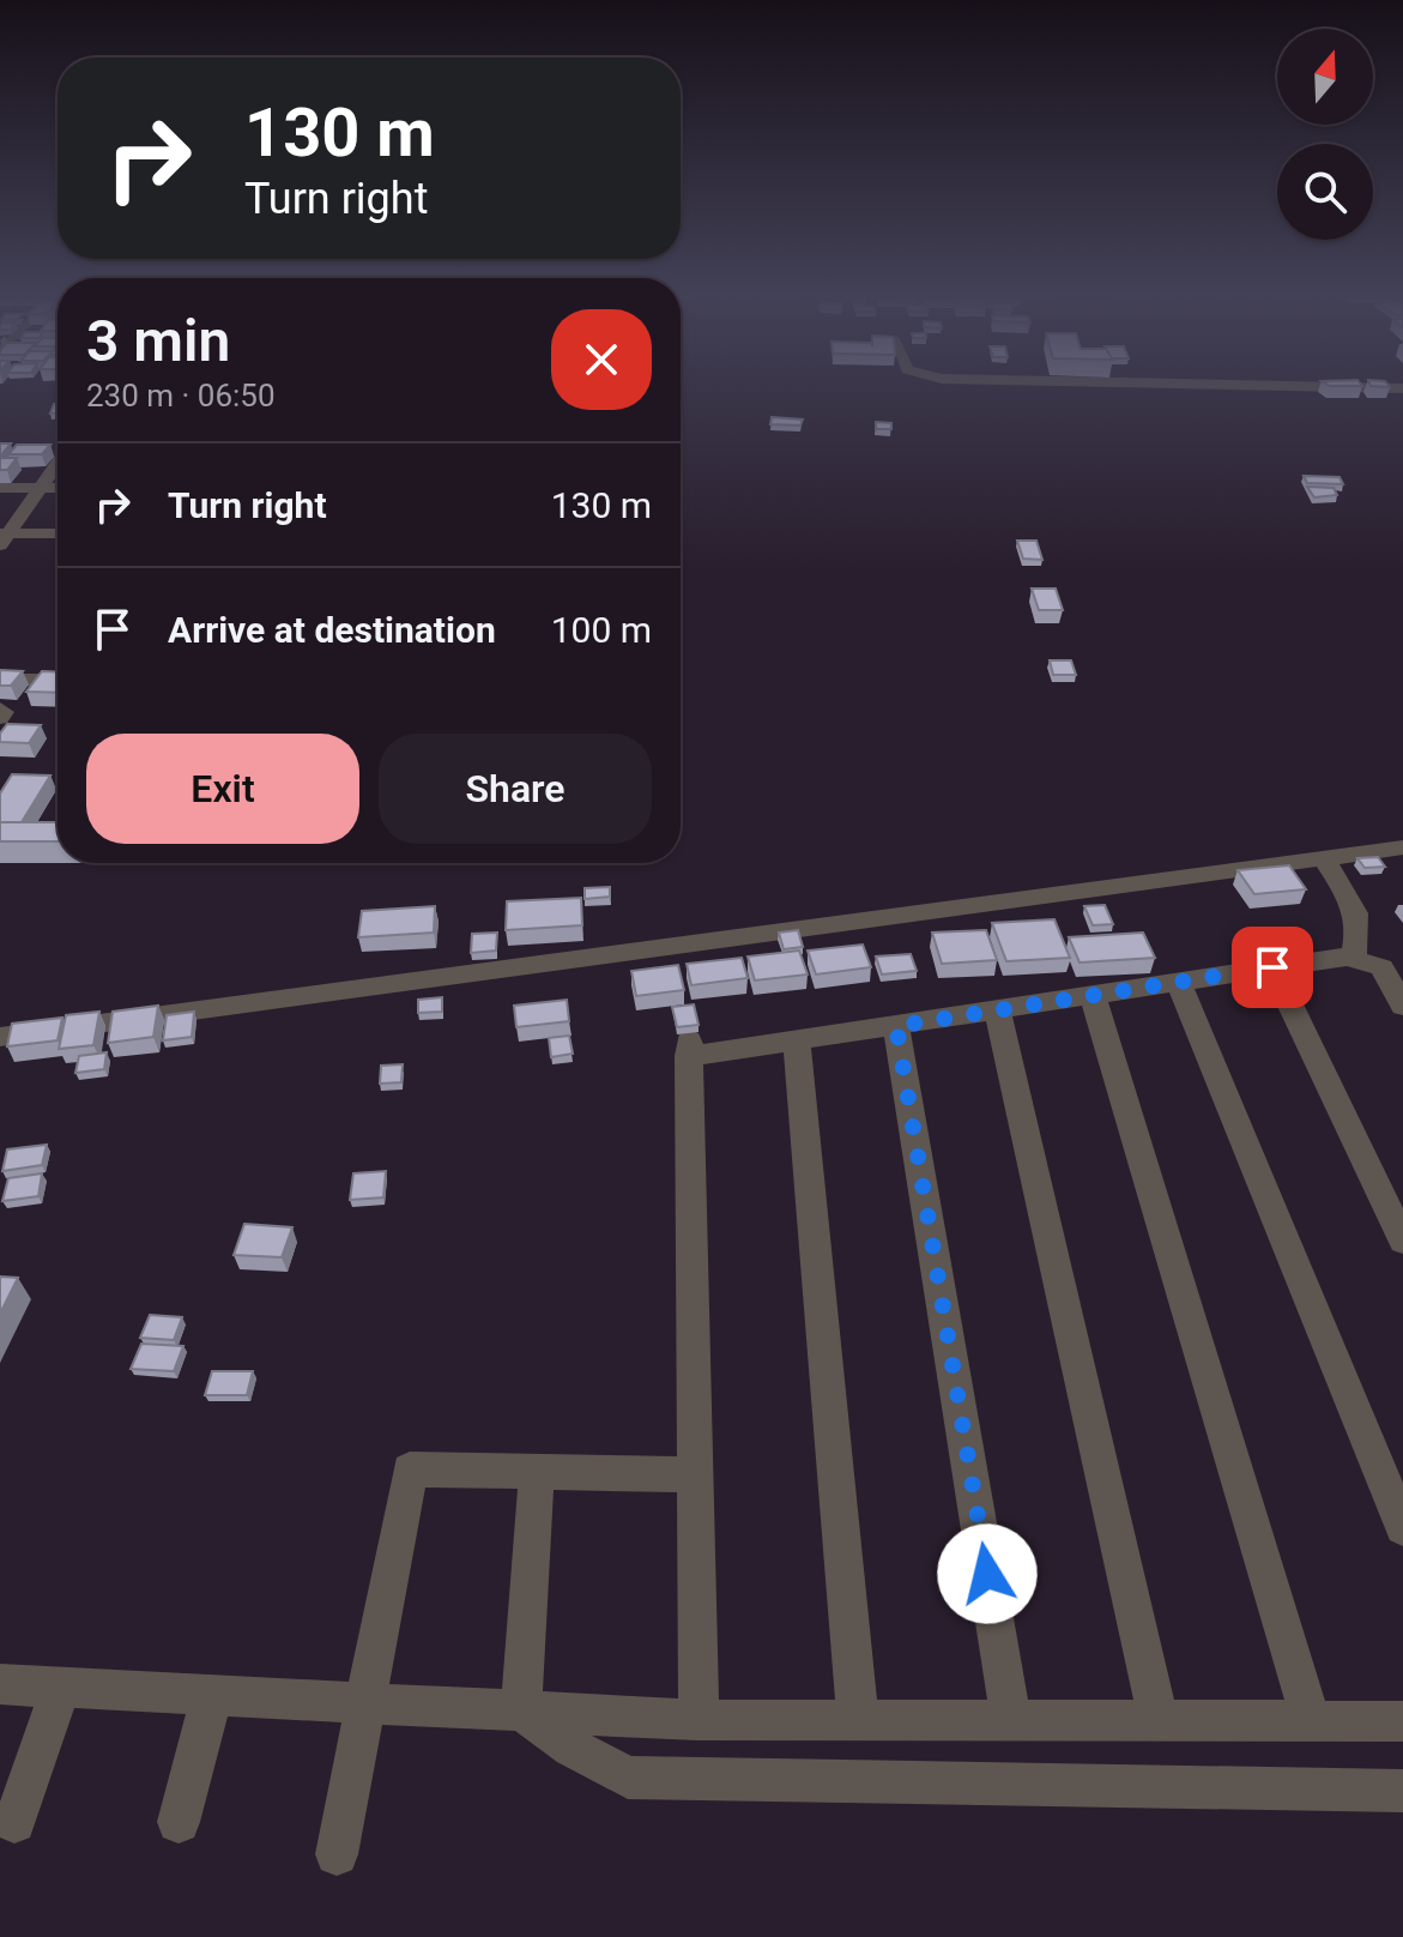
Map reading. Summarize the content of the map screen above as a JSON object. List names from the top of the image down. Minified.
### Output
{"north":"top","page":{"turn":["130 m","Turn right"],"heading":["3 min","230 m · 06:50"],"list":[{"name":"Turn right","value":"130 m"},{"name":"Arrive at destination","value":"100 m"}],"buttons":["Exit","Share"]}}
